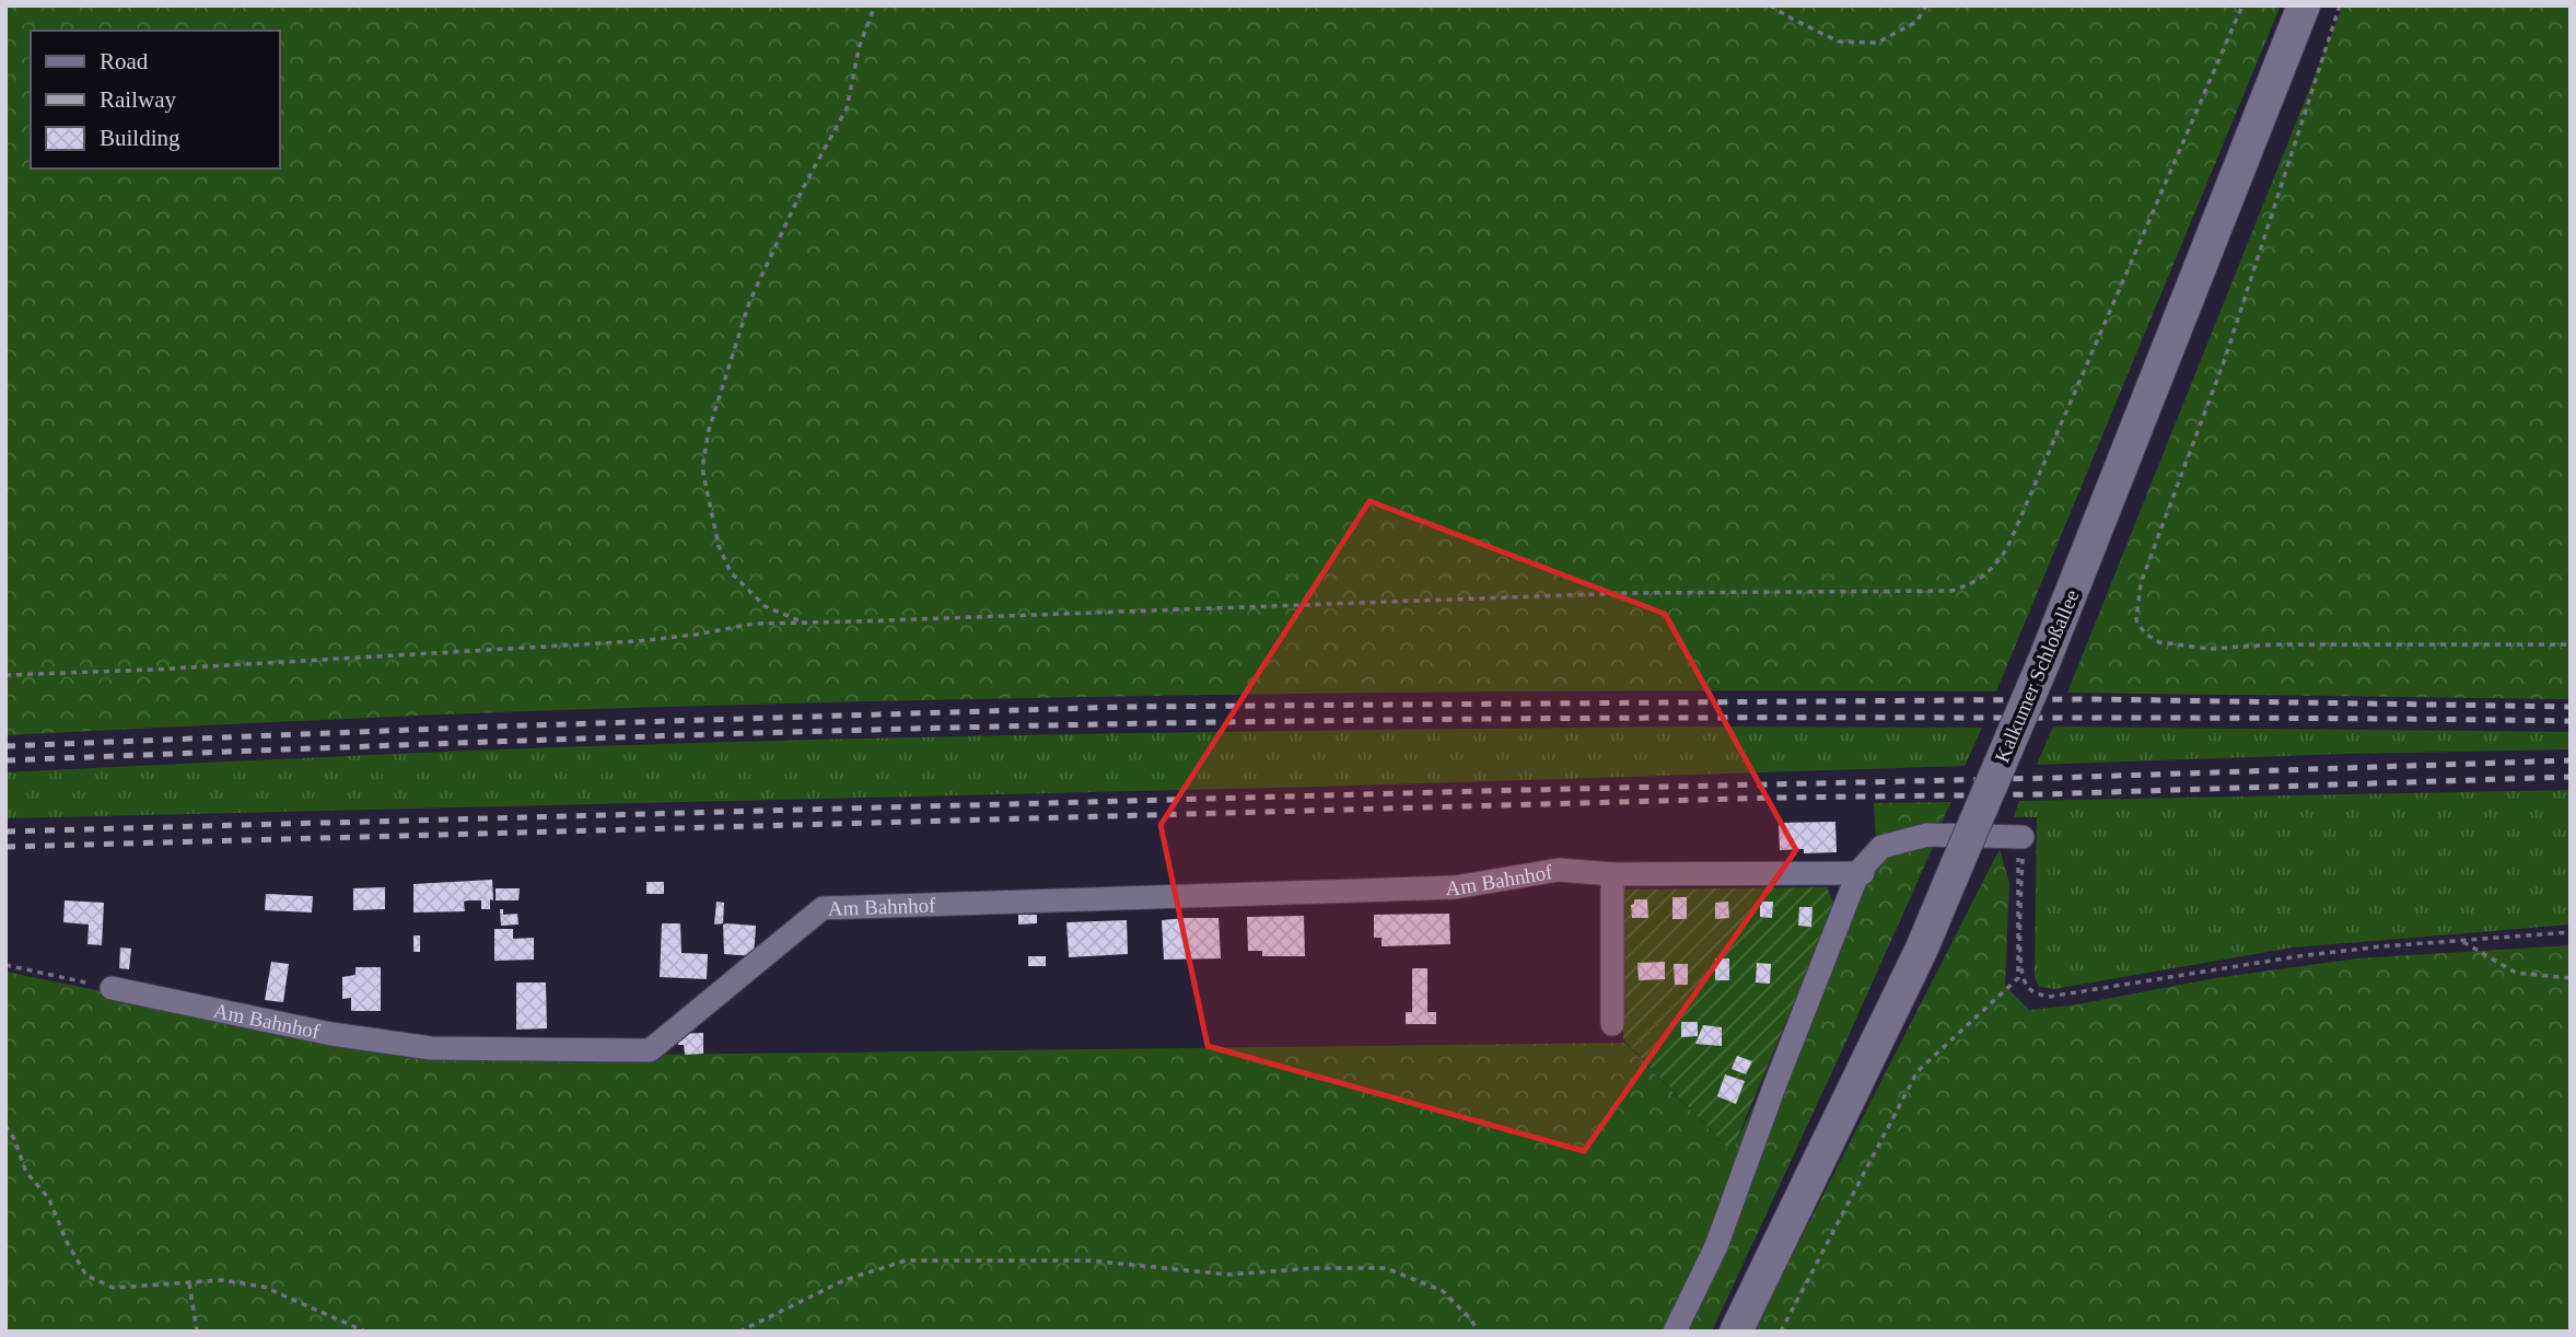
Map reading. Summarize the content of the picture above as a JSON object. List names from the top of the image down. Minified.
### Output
{"streets":{"main road":["Kalkumer Schloßallee"],"street":["Am Bahnhof"]},"legend":["Road","Railway","Building"]}
